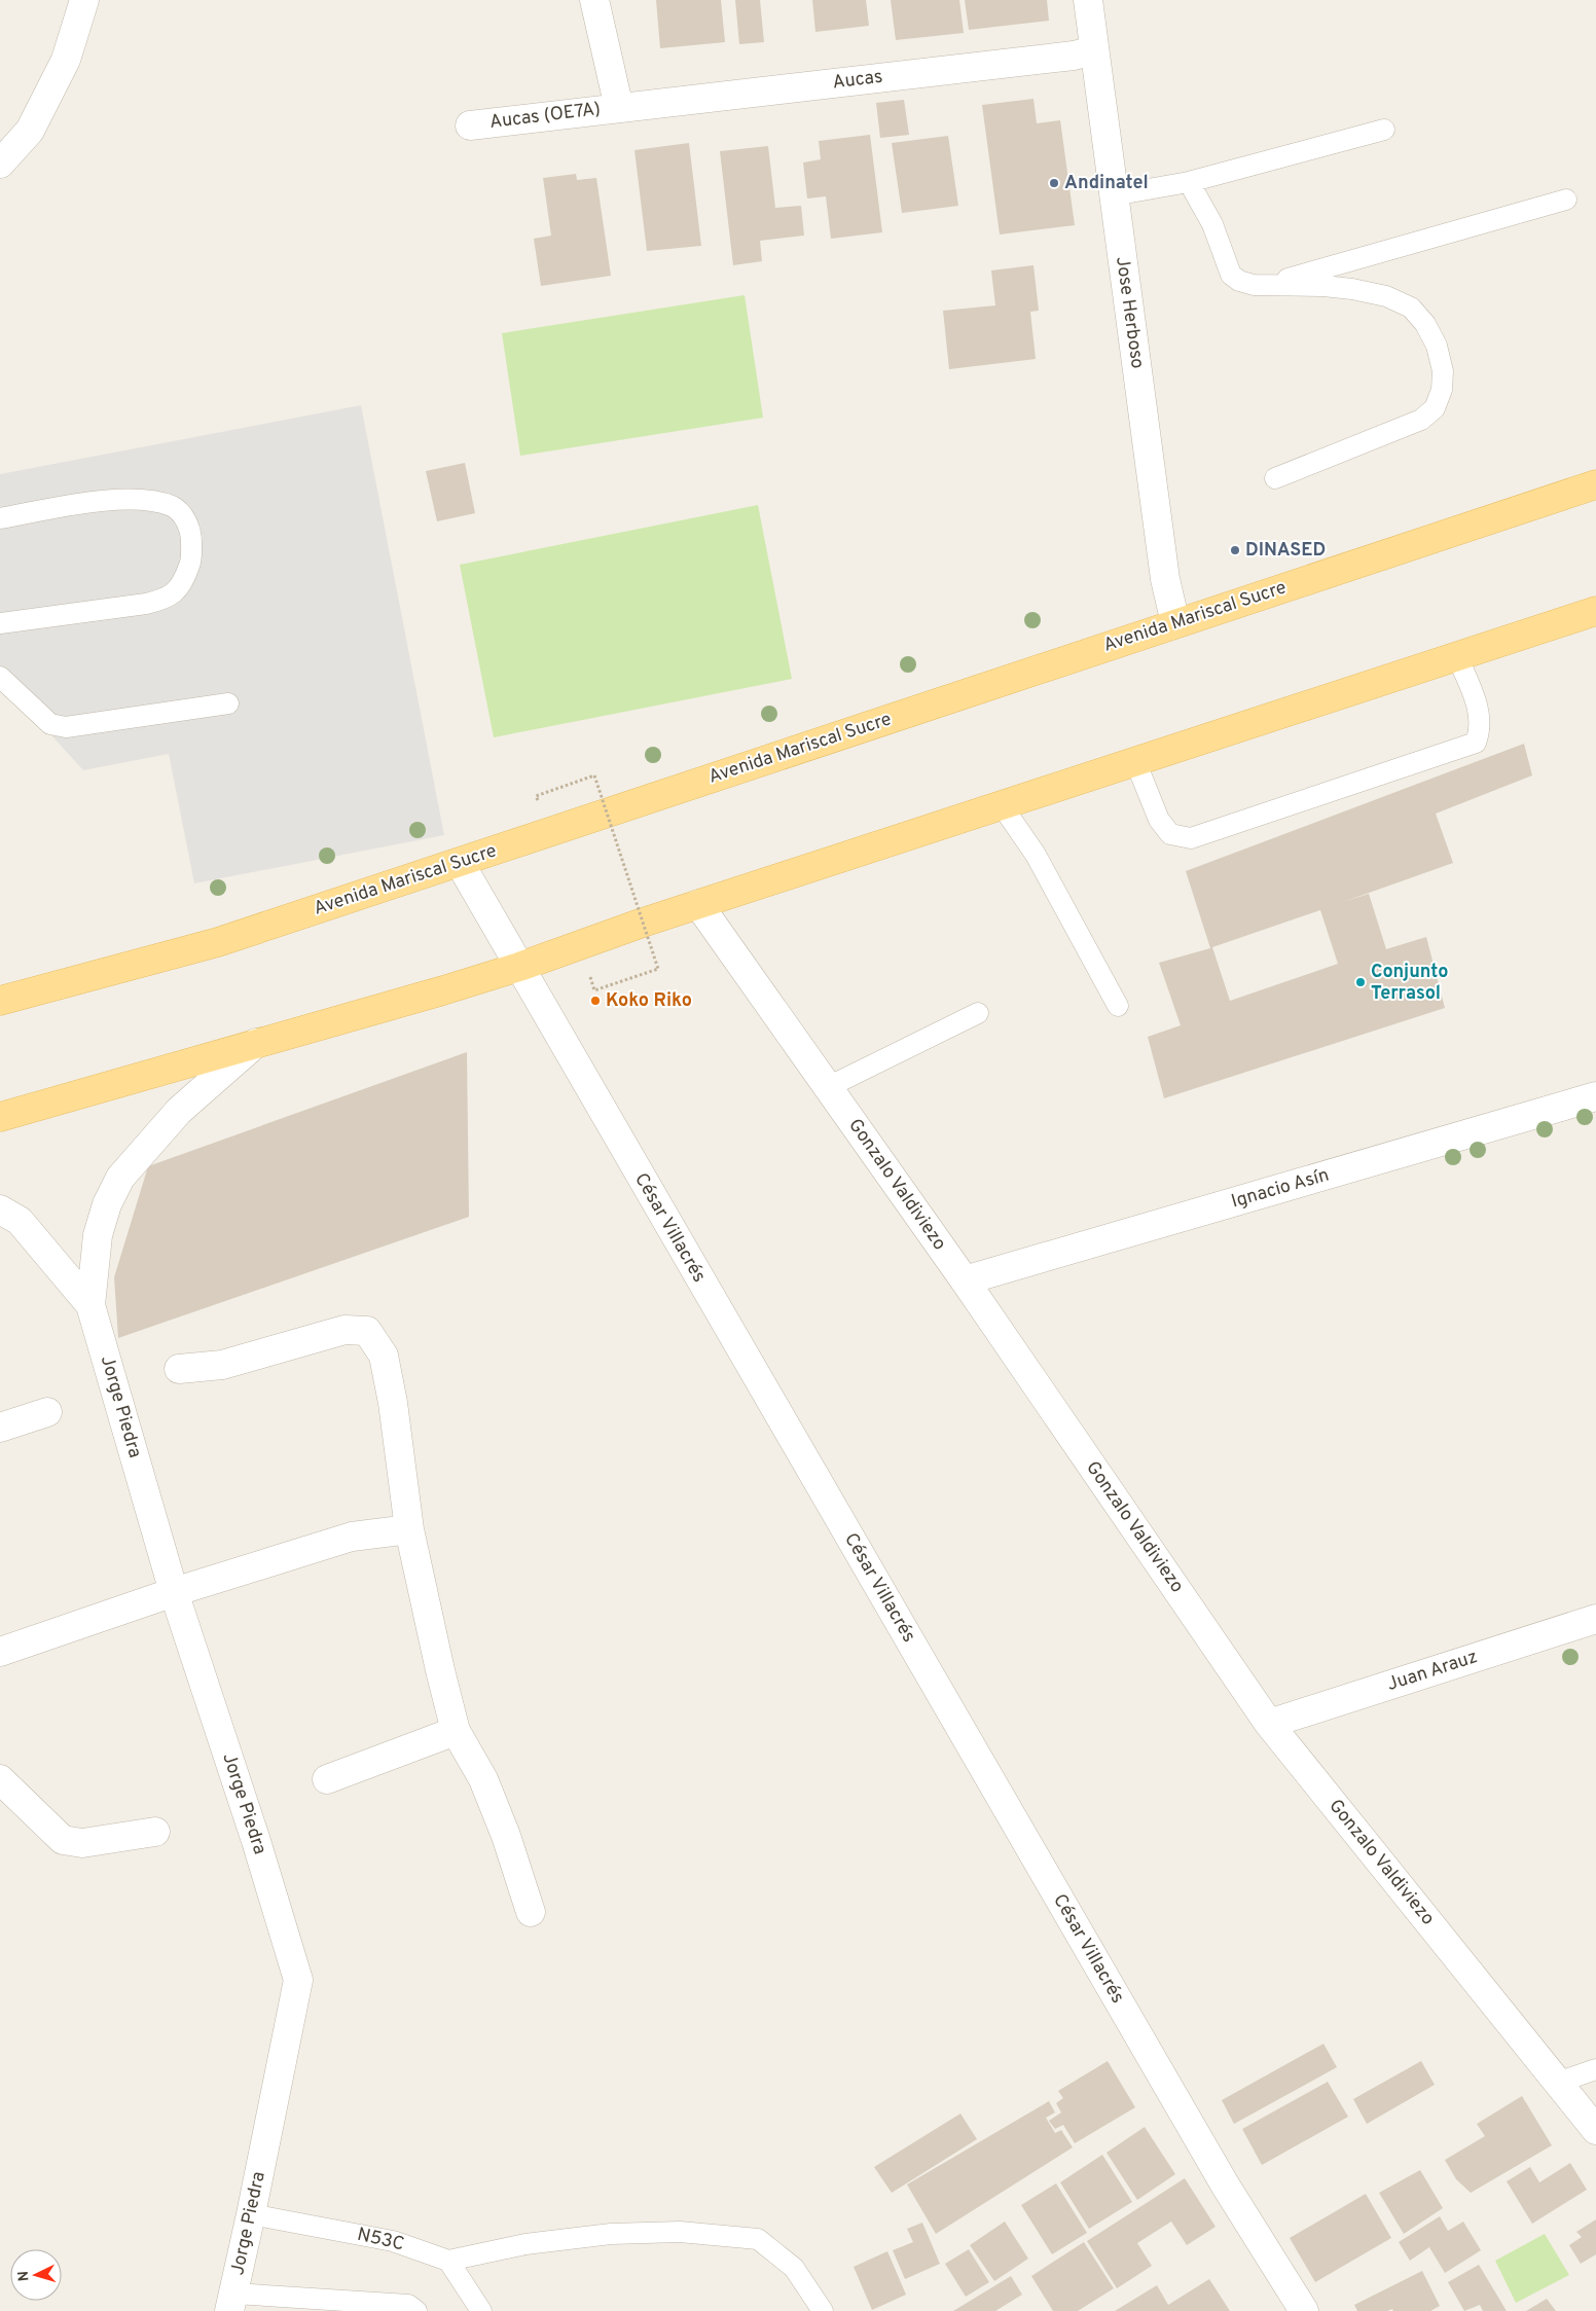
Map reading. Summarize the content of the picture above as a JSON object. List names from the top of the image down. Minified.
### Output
{"streets":{"main road":["Avenida Mariscal Sucre"],"street":["Aucas","Aucas (OE7A)","Jose Herboso","Gonzalo Valdiviezo","Ignacio Asín","César Villacrés","Jorge Piedra","Juan Arauz"],"lane":["N53C"]},"crossings":[["Aucas","Aucas (OE7A)"],["Aucas","Jose Herboso"],["Jose Herboso","Avenida Mariscal Sucre"],["Avenida Mariscal Sucre","César Villacrés"],["Gonzalo Valdiviezo","Ignacio Asín"],["Gonzalo Valdiviezo","Juan Arauz"],["Jorge Piedra","N53C"]],"places":["Andinatel","DINASED","Conjunto Terrasol","Koko Riko"],"north":"left"}
